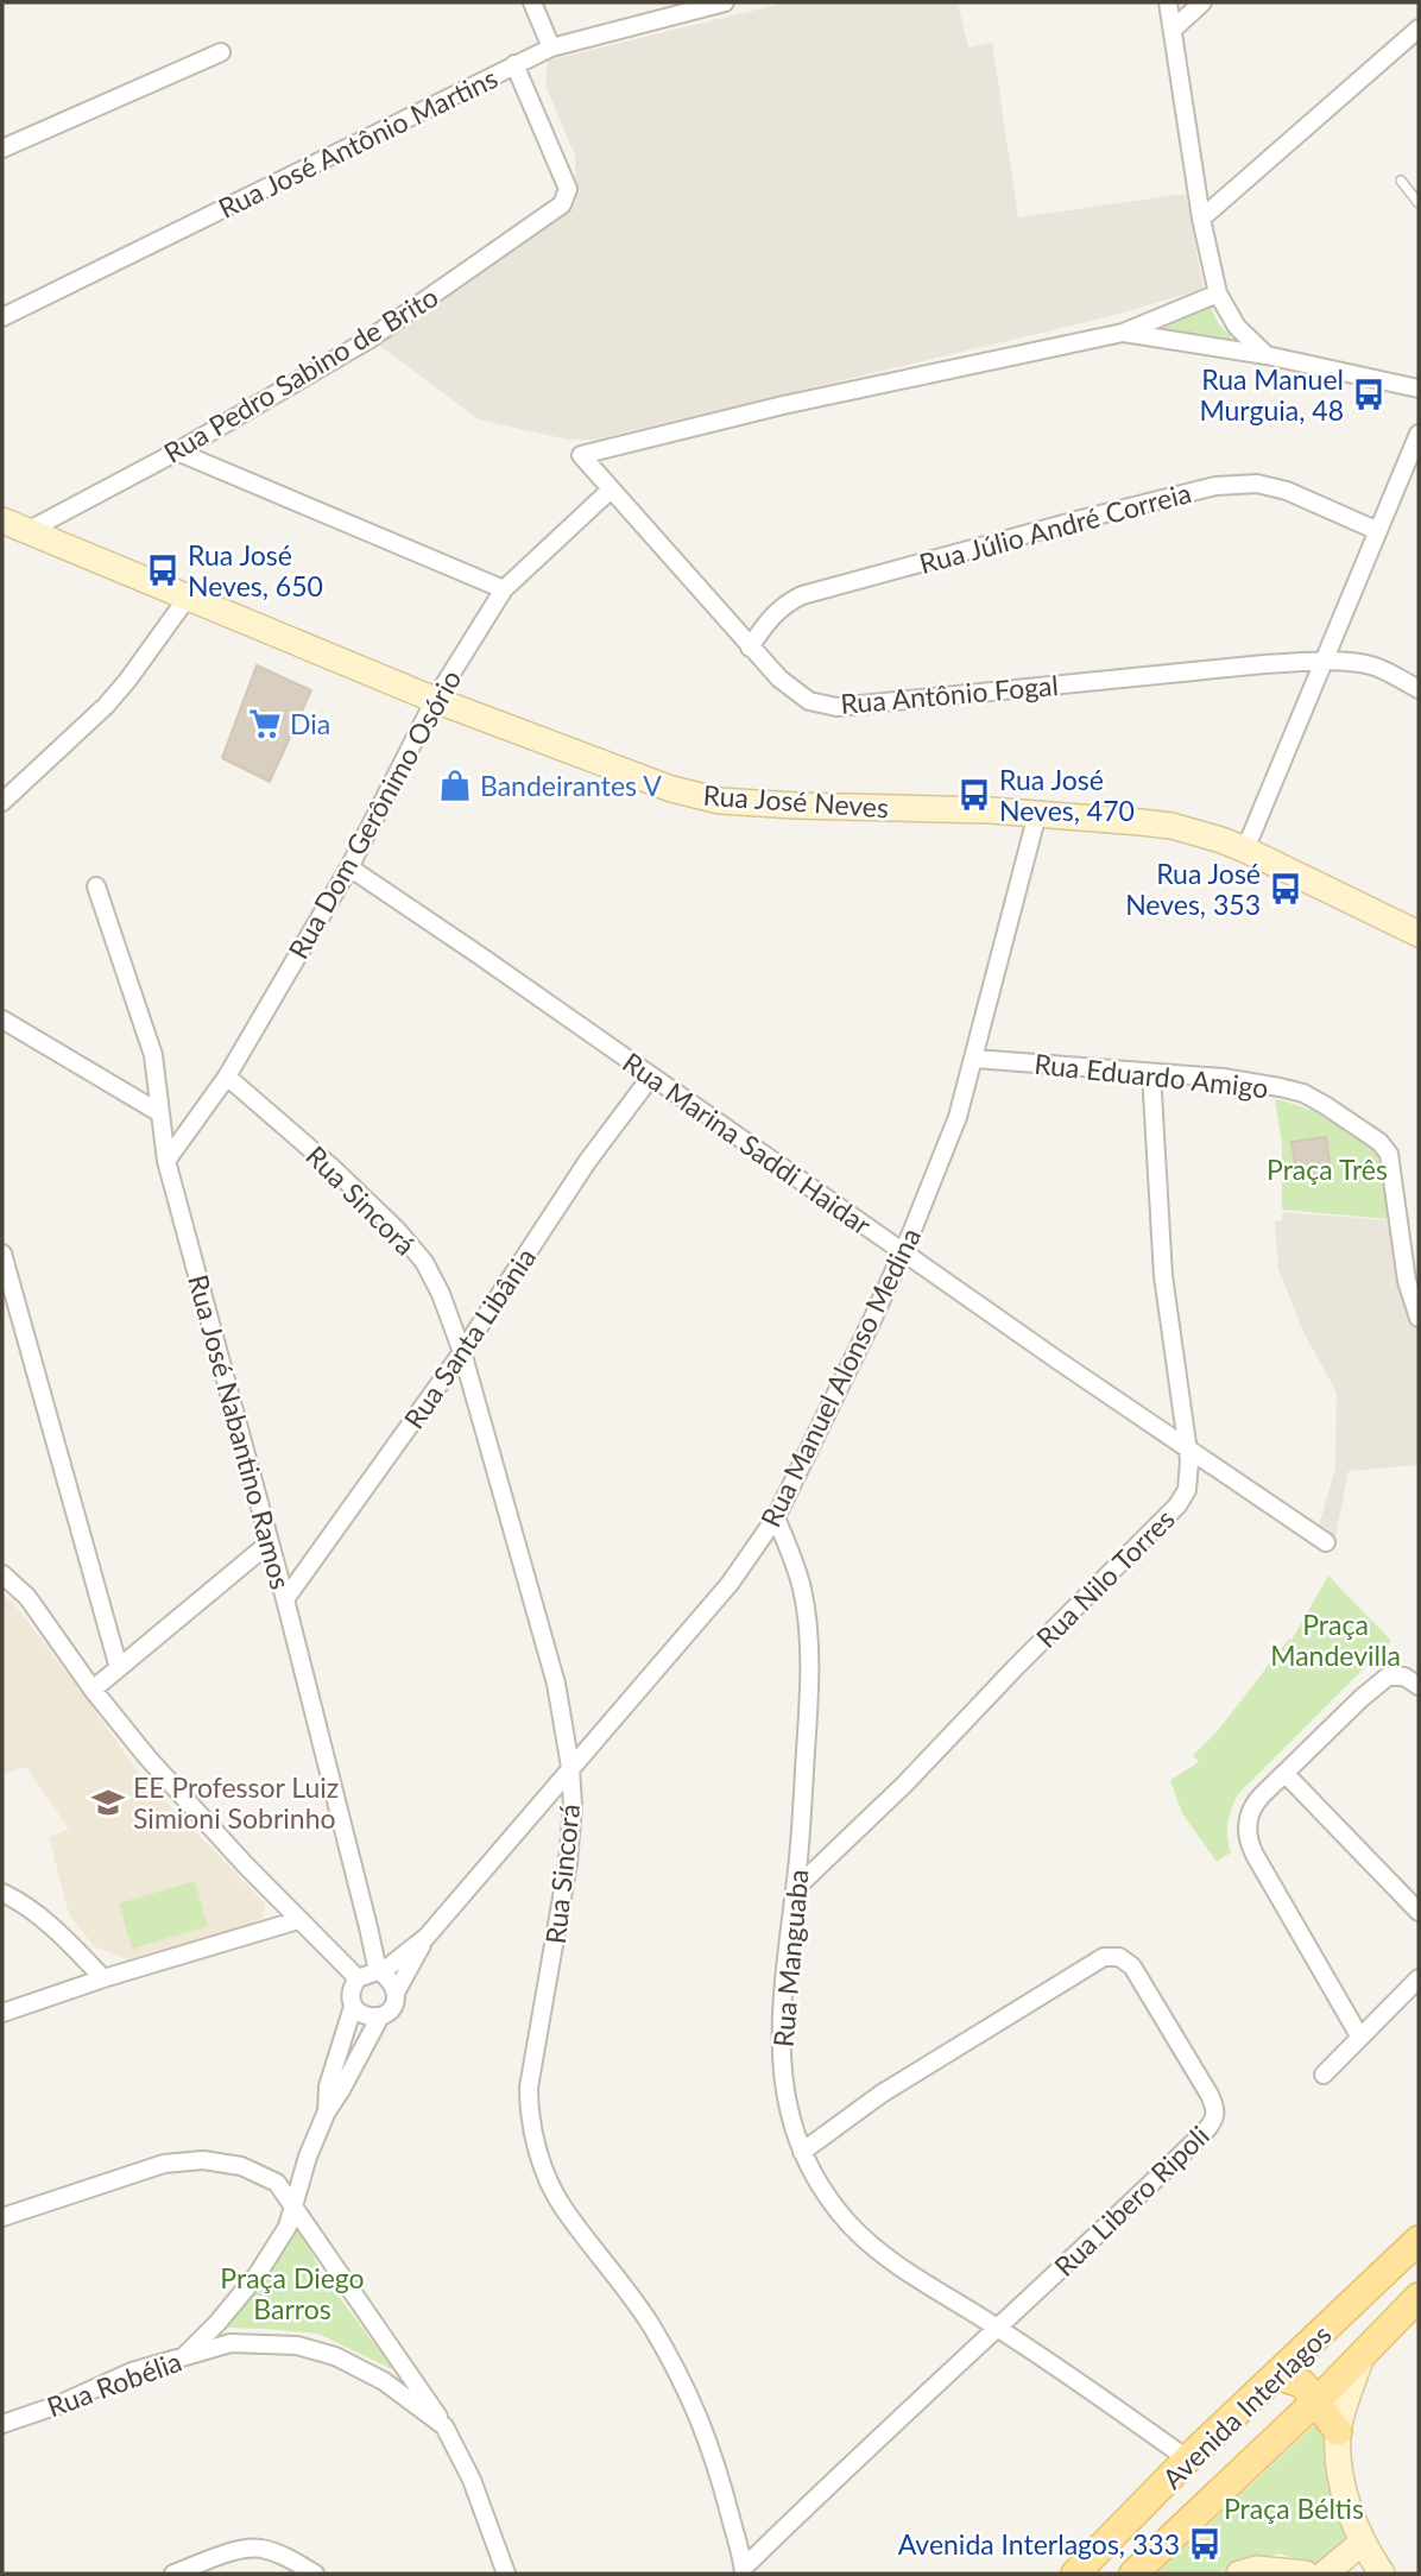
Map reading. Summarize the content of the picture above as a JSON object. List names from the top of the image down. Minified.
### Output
{"streets":{"main road":["Avenida Interlagos"],"street":["Rua José Antônio Martins","Rua Pedro Sabino de Brito","Rua Júlio André Correia","Rua Antônio Fogal","Rua José Neves","Rua Dom Gerônimo Osório","Rua Eduardo Amigo","Rua Marina Saddi Haidar","Rua Sincorá","Rua Santa Libânia","Rua Manuel Alonso Medina","Rua José Nabantino Ramos","Rua Nilo Torres","Rua Manguaba","Rua Libero Ripoli","Rua Robélia"]},"crossings":[["Rua José Antônio Martins","Rua Pedro Sabino de Brito"],["Rua Pedro Sabino de Brito","Rua José Neves"],["Rua Júlio André Correia","Rua Antônio Fogal"],["Rua Antônio Fogal","Rua Dom Gerônimo Osório"],["Rua José Neves","Rua Dom Gerônimo Osório"],["Rua José Neves","Rua Manuel Alonso Medina"],["Rua Dom Gerônimo Osório","Rua Marina Saddi Haidar"],["Rua Dom Gerônimo Osório","Rua Sincorá"],["Rua Dom Gerônimo Osório","Rua José Nabantino Ramos"],["Rua Eduardo Amigo","Rua Manuel Alonso Medina"],["Rua Eduardo Amigo","Rua Nilo Torres"],["Rua Marina Saddi Haidar","Rua Santa Libânia"],["Rua Marina Saddi Haidar","Rua Manuel Alonso Medina"],["Rua Marina Saddi Haidar","Rua Nilo Torres"],["Rua Sincorá","Rua Santa Libânia"],["Rua Sincorá","Rua Manuel Alonso Medina"],["Rua Sincorá","Rua Libero Ripoli"],["Rua Santa Libânia","Rua José Nabantino Ramos"],["Rua Manuel Alonso Medina","Rua José Nabantino Ramos"],["Rua Manuel Alonso Medina","Rua Manguaba"],["Rua Manuel Alonso Medina","Rua Robélia"],["Rua Nilo Torres","Rua Manguaba"],["Rua Manguaba","Rua Libero Ripoli"],["Rua Manguaba","Avenida Interlagos"]],"parks":["Praça Três","Praça Mandevilla","Praça Diego Barros","Praça Béltis"],"places":{"bus stop":["Rua Manuel Murguia, 48","Rua José Neves, 650","Rua José Neves, 470","Rua José Neves, 353","Avenida Interlagos, 333"],"supermarket":["Dia"],"shop":["Bandeirantes V"],"school or university":["EE Professor Luiz Simioni Sobrinho"]}}
